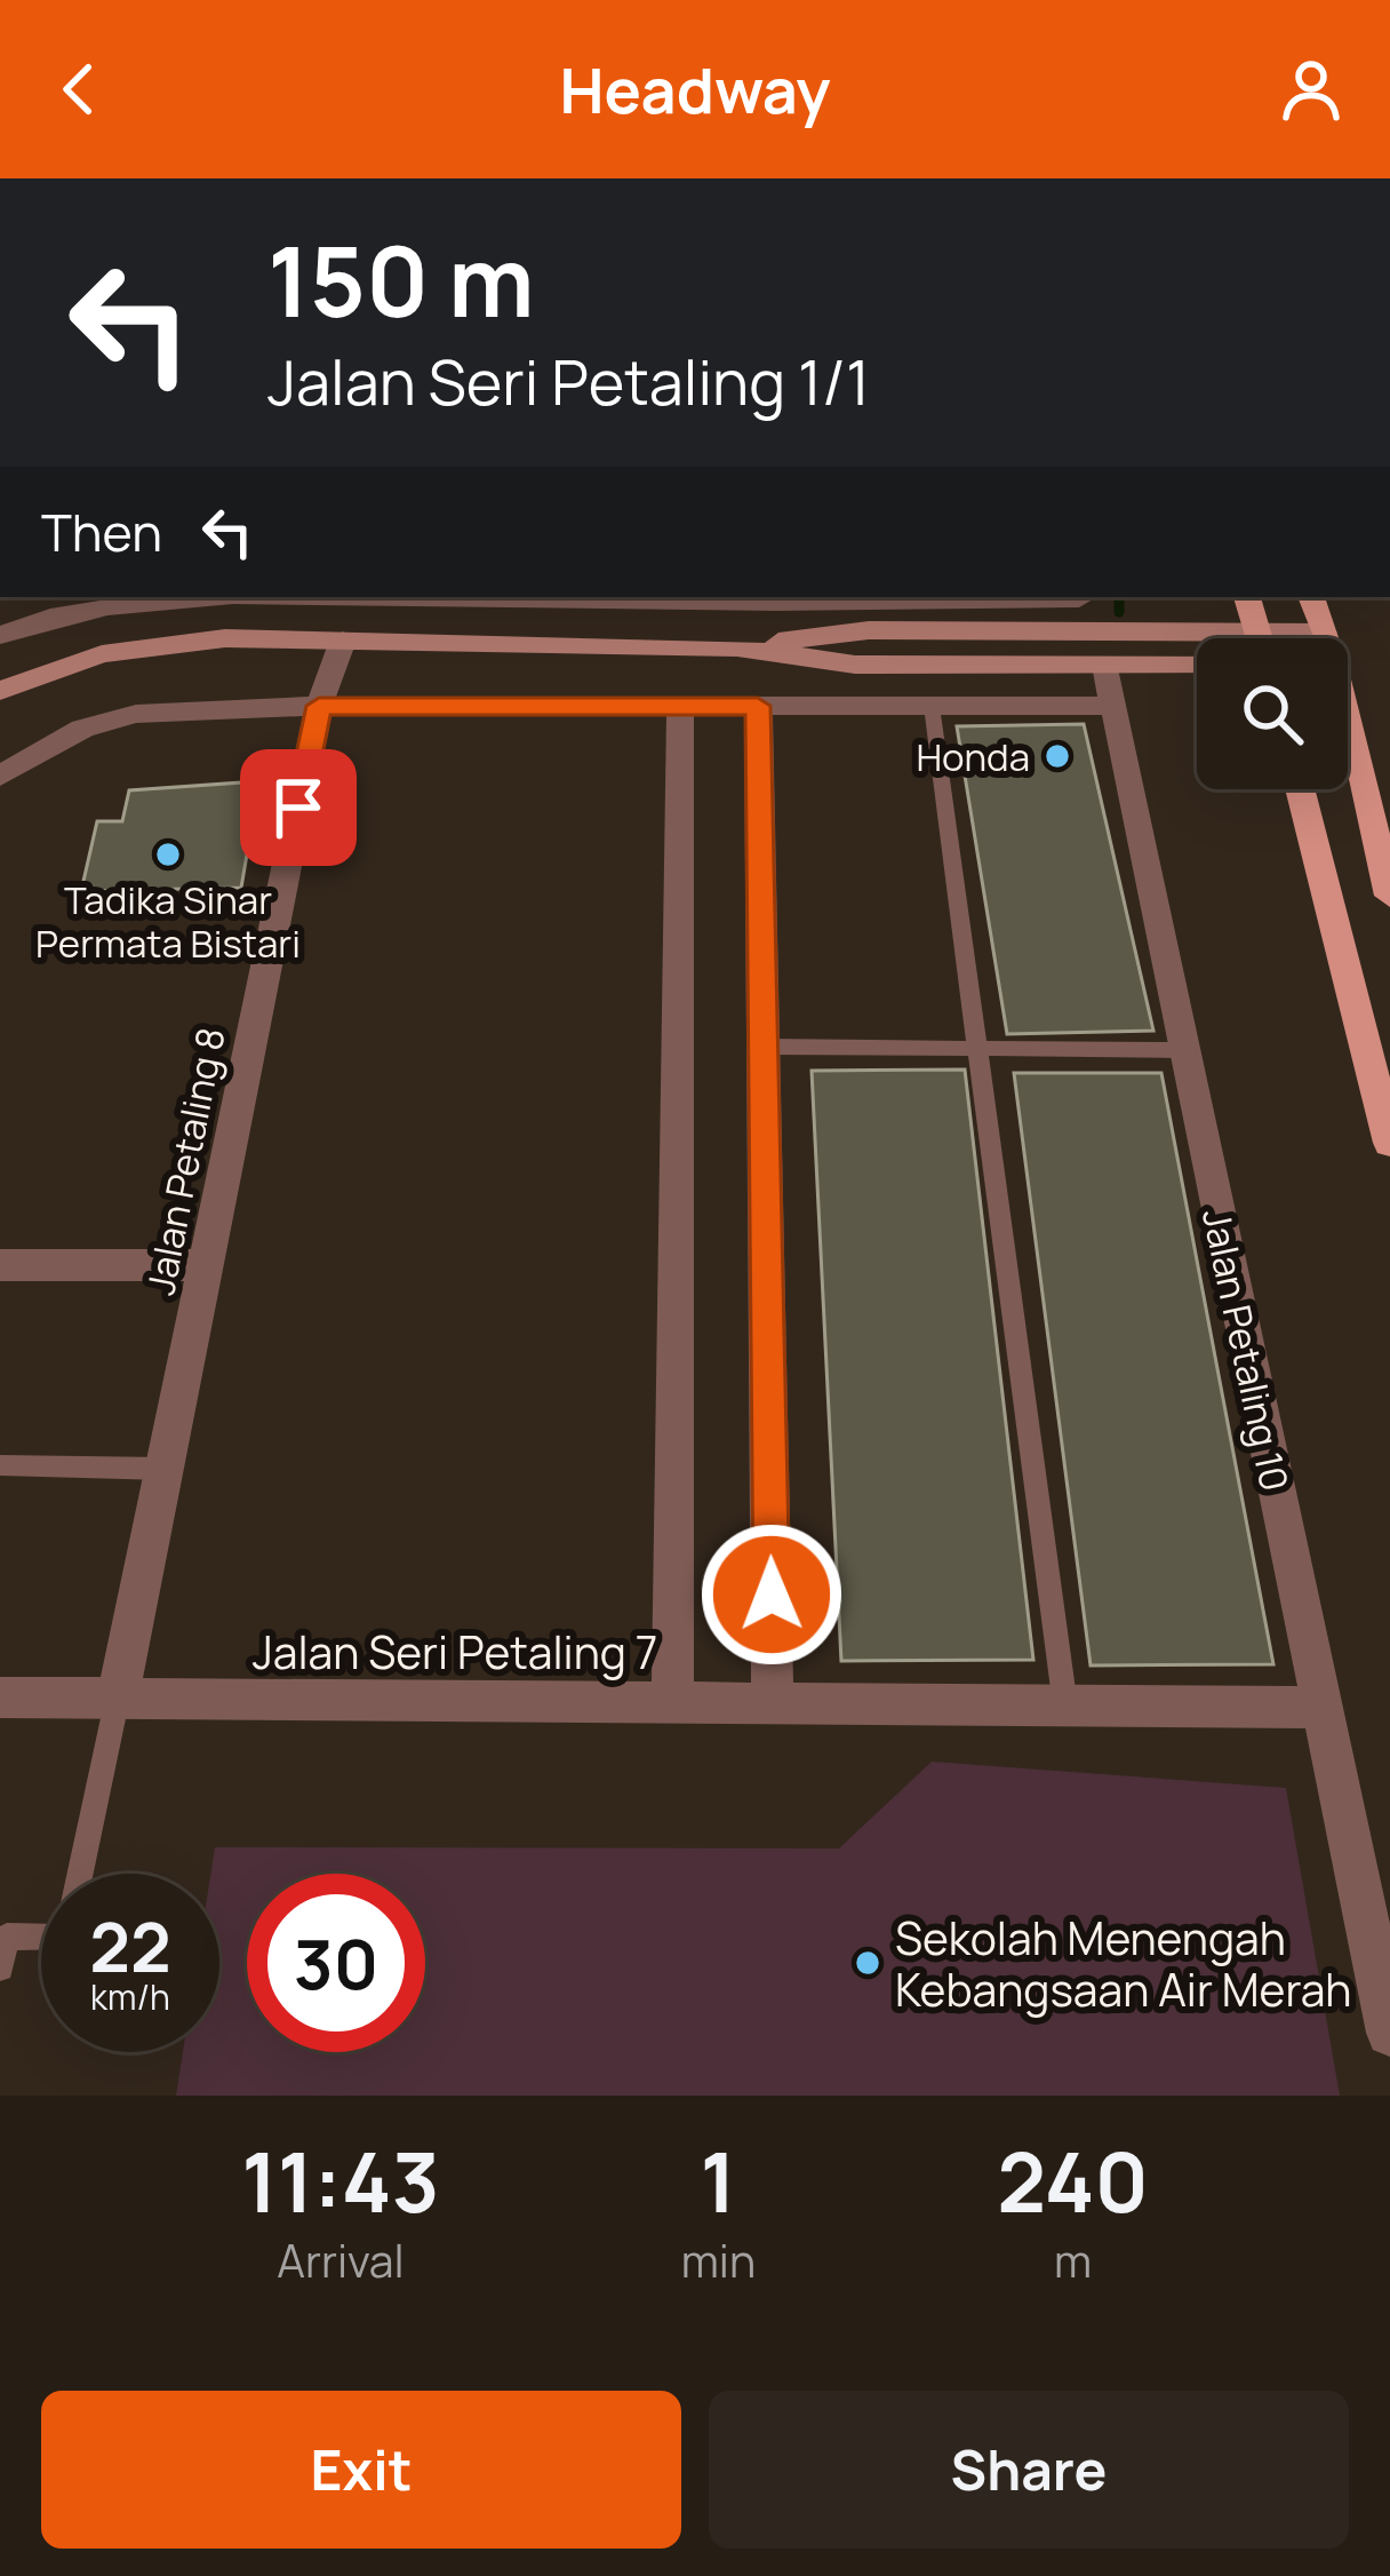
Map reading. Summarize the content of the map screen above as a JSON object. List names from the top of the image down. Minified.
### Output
{"streets":{"street":["Jalan Petaling 8","Jalan Petaling 10","Jalan Seri Petaling 7"]},"crossings":[["Jalan Petaling 8","Jalan Seri Petaling 7"],["Jalan Petaling 10","Jalan Seri Petaling 7"]],"places":["Honda","Tadika Sinar Permata Bistari","Sekolah Menengah Kebangsaan Air Merah"],"page":{"header":"Headway","turn":["150 m","Jalan Seri Petaling 1/1"],"then":"Then","speed":"22 km/h","limit":"30","eta":["11:43","Arrival","1","min","240","m"],"buttons":["Exit","Share"]}}
